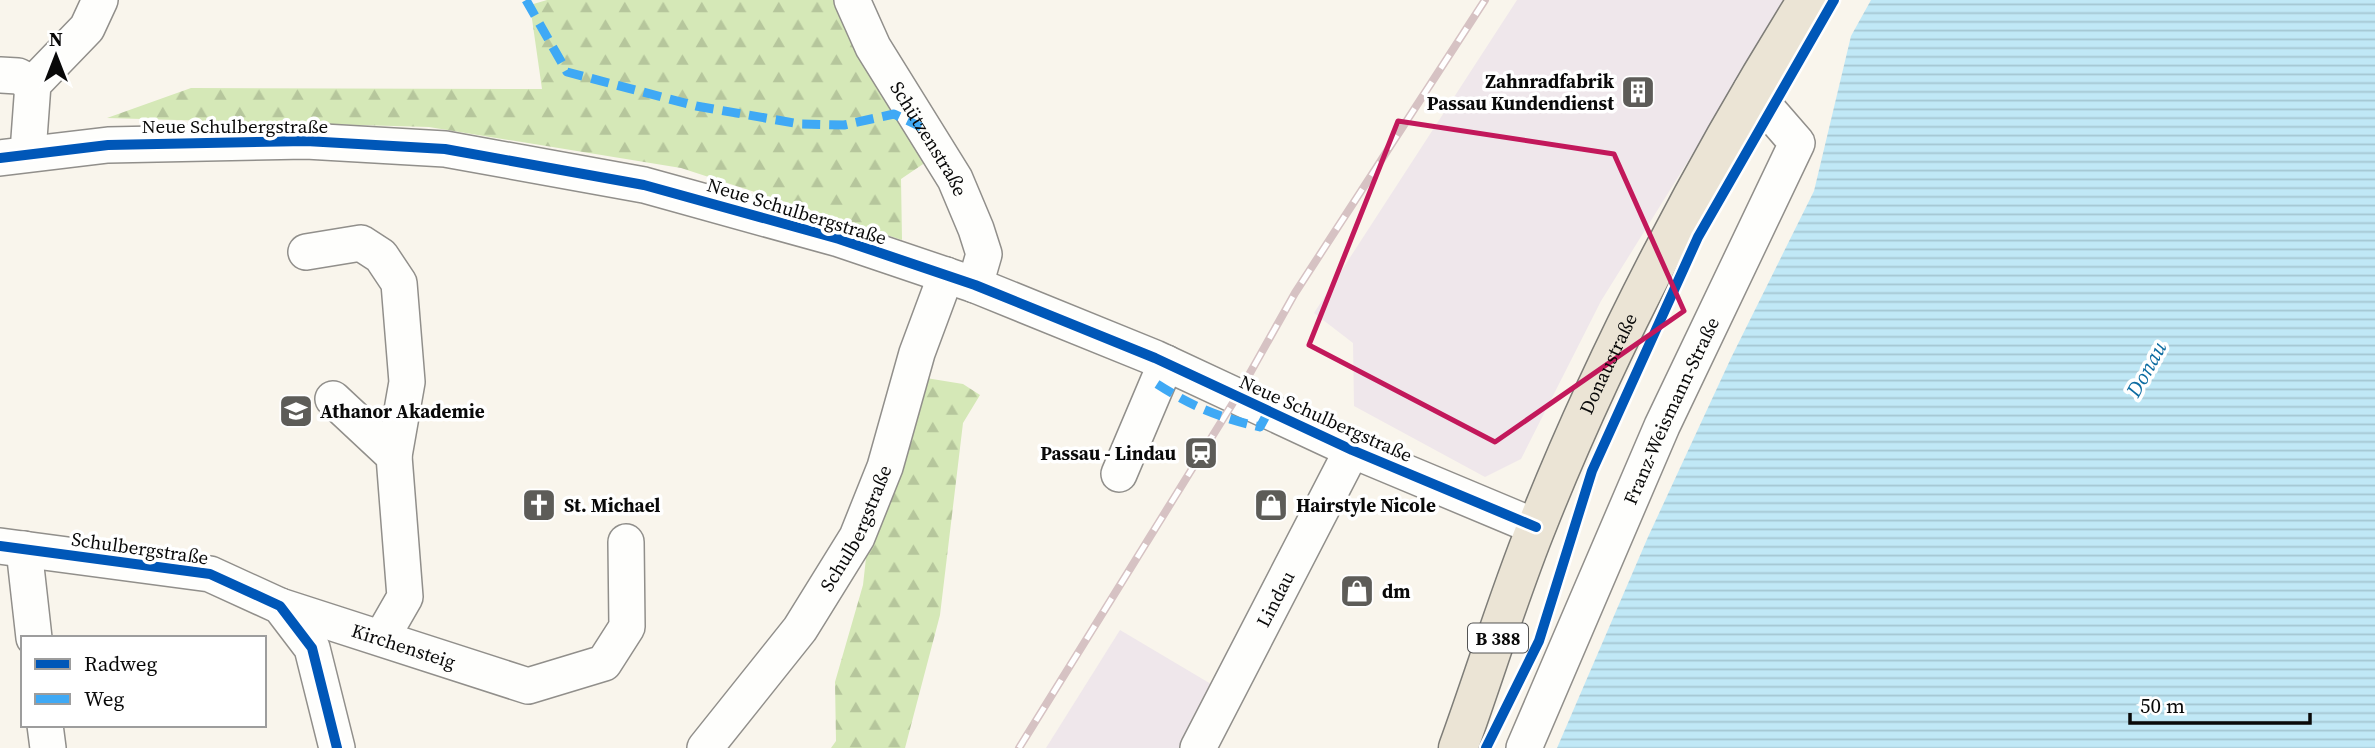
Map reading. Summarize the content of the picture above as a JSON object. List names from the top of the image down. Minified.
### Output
{"streets":{"main road":["Donaustraße","B 388"],"street":["Neue Schulbergstraße","Schützenstraße","Franz-Weismann-Straße","Schulbergstraße","Lindau","Kirchensteig"]},"crossings":[["Neue Schulbergstraße","Schützenstraße"],["Neue Schulbergstraße","Donaustraße"],["Neue Schulbergstraße","Schulbergstraße"],["Neue Schulbergstraße","Lindau"],["Schützenstraße","Schulbergstraße"],["Donaustraße","Franz-Weismann-Straße"],["Schulbergstraße","Kirchensteig"]],"water":["Donau"],"places":{"building":["Zahnradfabrik Passau Kundendienst"],"school or university":["Athanor Akademie"],"station":["Passau - Lindau"],"church":["St. Michael"],"shop":["Hairstyle Nicole","dm"]},"legend":["Radweg","Weg"],"scale_bar":"50 m","north":"top"}
